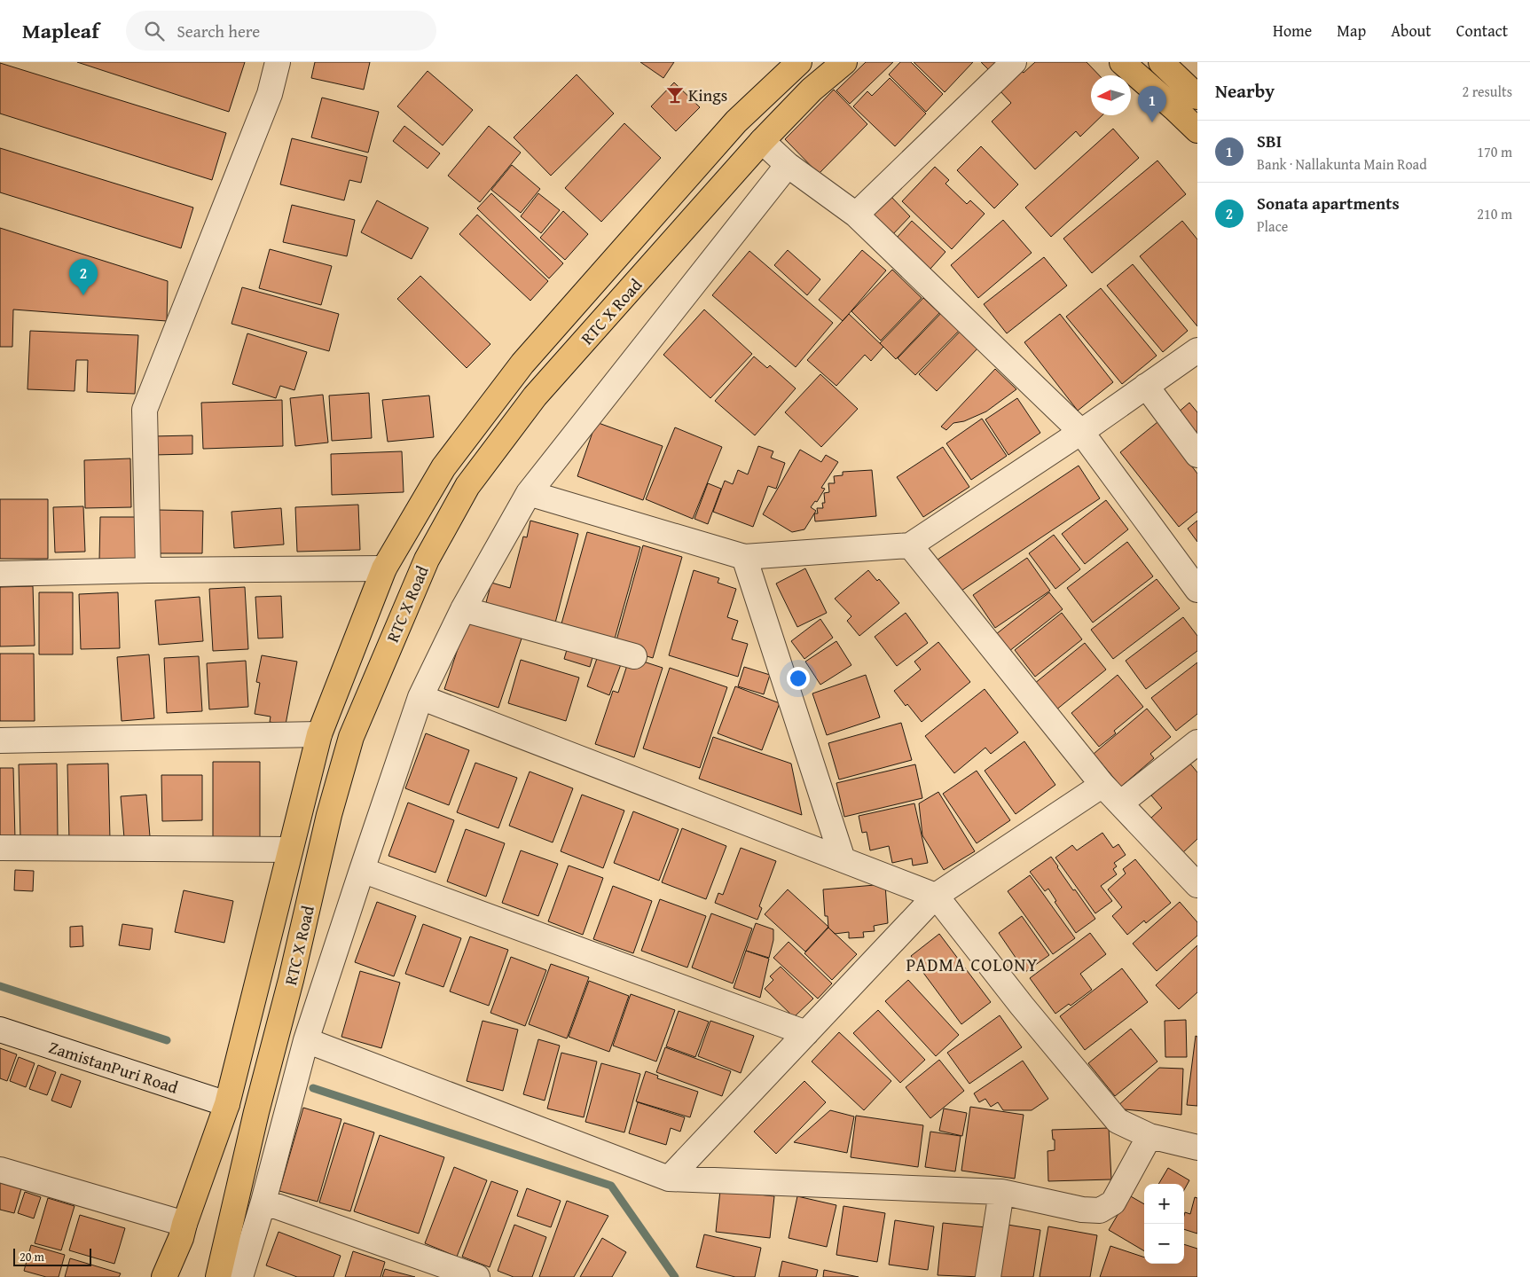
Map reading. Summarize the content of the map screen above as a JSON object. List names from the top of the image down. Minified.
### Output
{"streets":{"main road":["RTC X Road"],"street":["ZamistanPuri Road"]},"crossings":[["RTC X Road","ZamistanPuri Road"]],"districts":["PADMA COLONY"],"places":{"bar":["Kings"]},"scale_bar":"20 m","north":"left","page":{"header":"Mapleaf","search":"Search here","nav":["Home","Map","About","Contact"],"heading":["Nearby","2 results"],"pins":["1","2"],"list":[{"mark":"1","name":"SBI","note":"Bank · Nallakunta Main Road","value":"170 m"},{"mark":"2","name":"Sonata apartments","note":"Place","value":"210 m"}],"map_buttons":["+","−"],"scale":"20 m"}}
